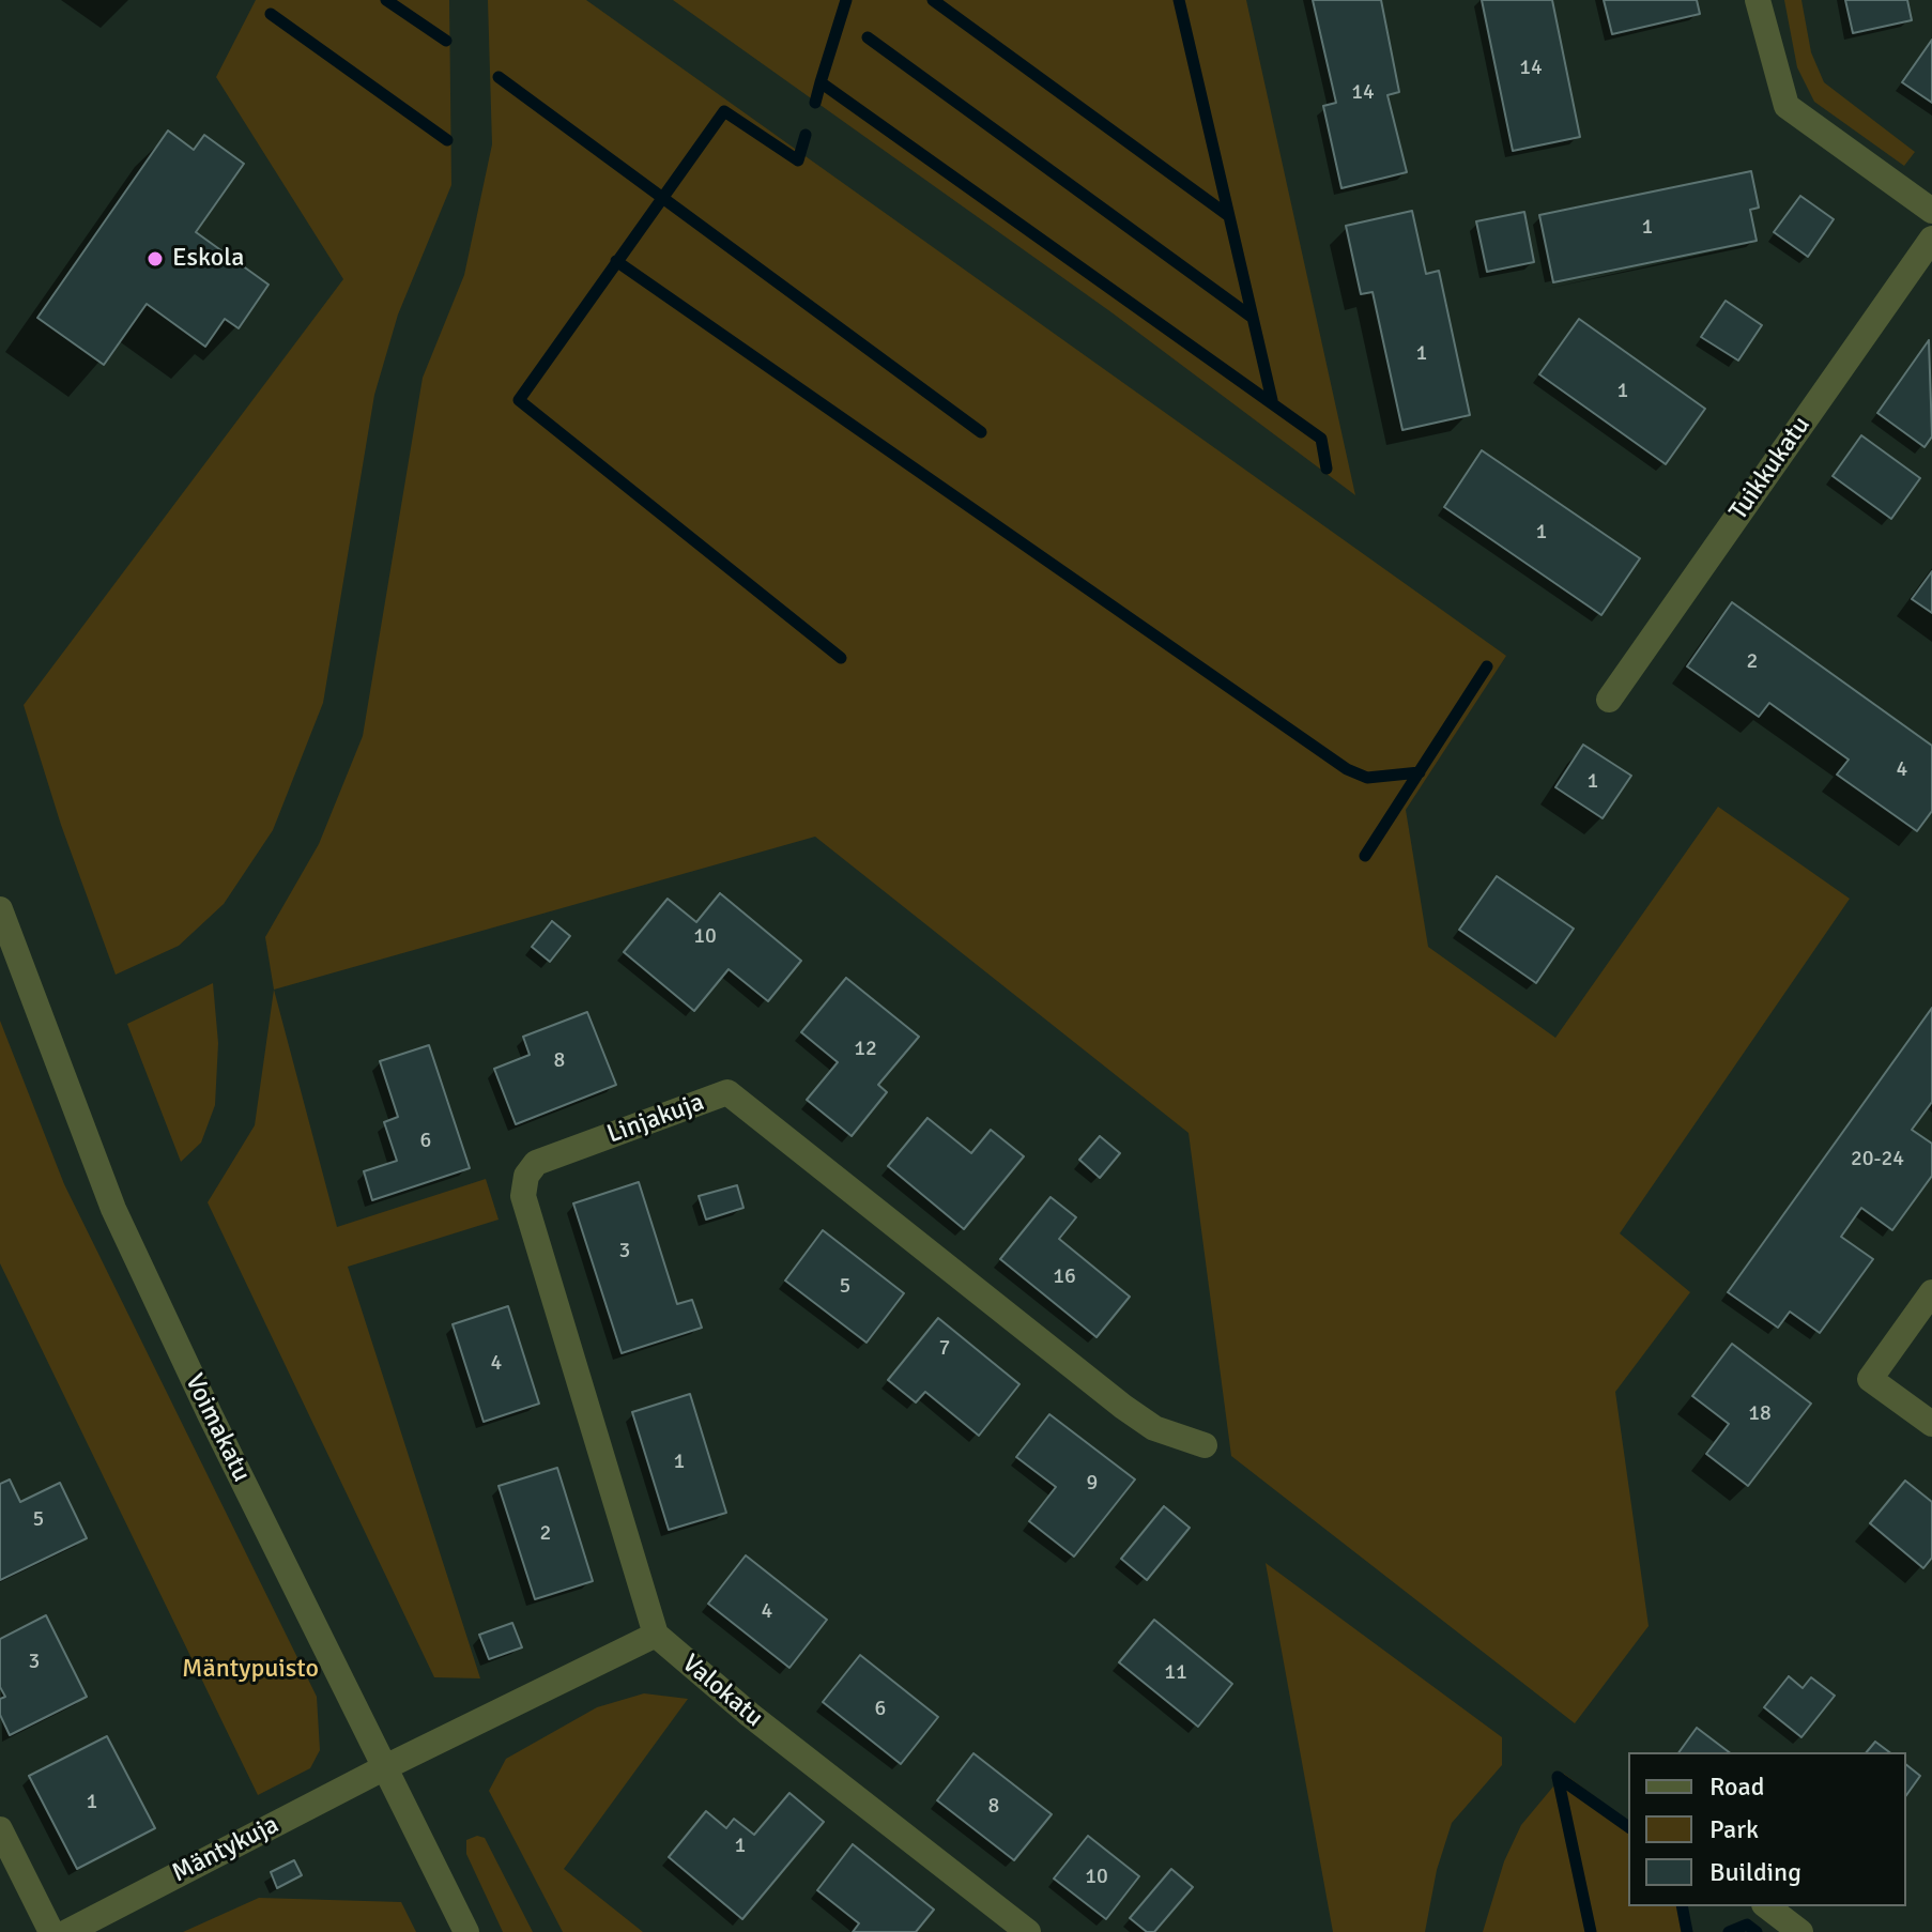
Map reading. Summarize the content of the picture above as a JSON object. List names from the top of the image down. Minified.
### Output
{"streets":{"street":["Tuikkukatu","Linjakuja","Voimakatu","Valokatu","Mäntykuja"]},"crossings":[["Linjakuja","Valokatu"],["Voimakatu","Mäntykuja"]],"parks":["Mäntypuisto"],"places":["Eskola"],"house_numbers":["14","14","1","1","1","1","2","4","1","10","12","8","6","20-24","3","16","5","7","4","18","1","9","5","2","4","3","11","6","1","8","1","10"],"legend":["Road","Park","Building"]}
